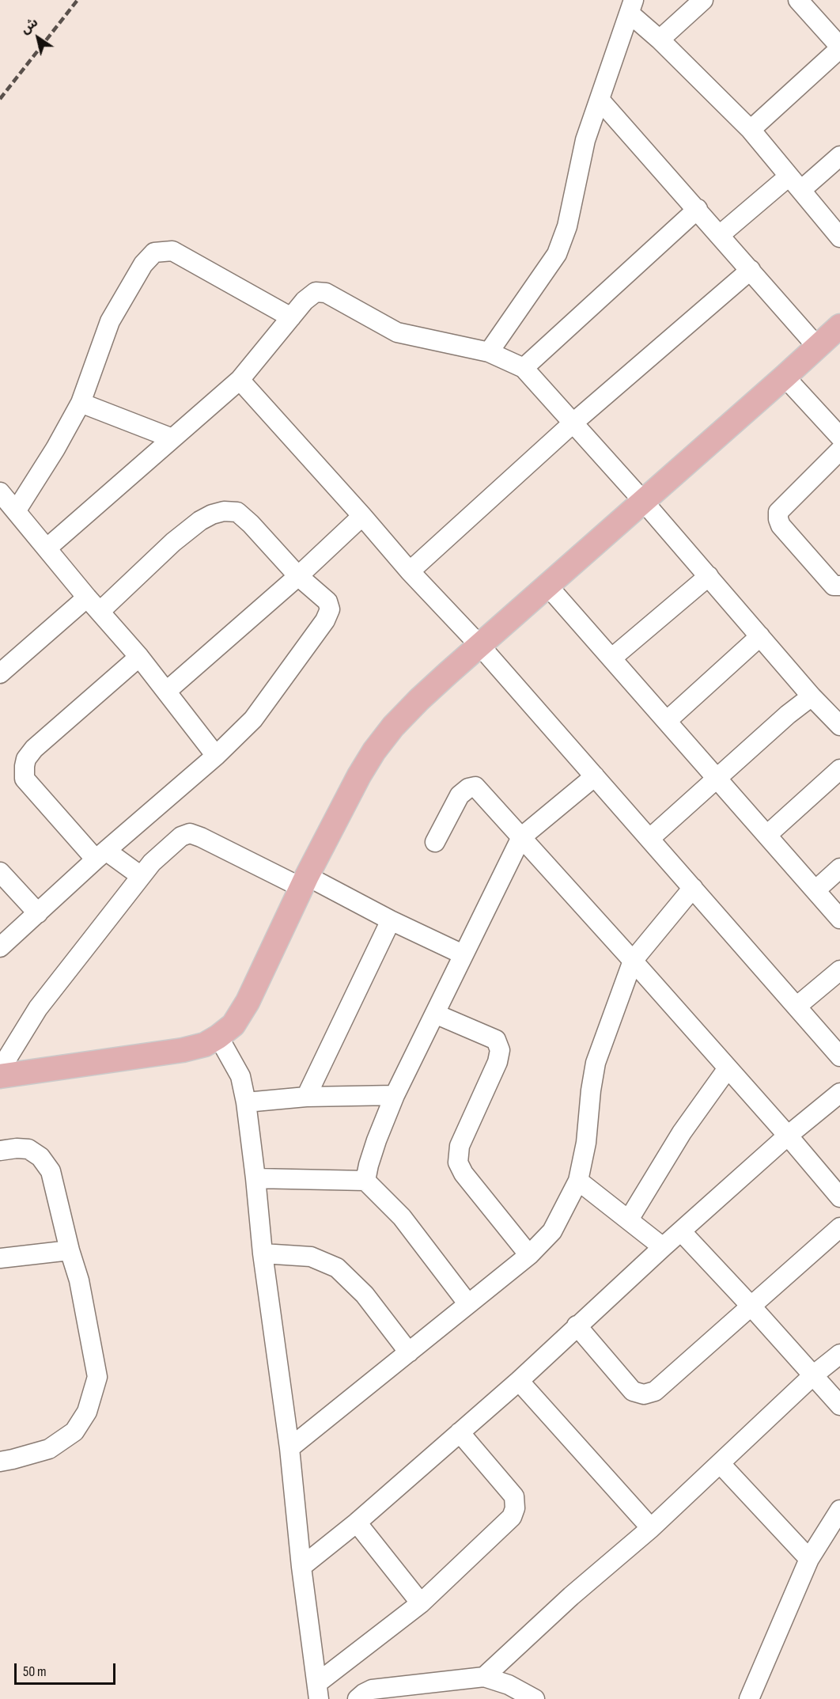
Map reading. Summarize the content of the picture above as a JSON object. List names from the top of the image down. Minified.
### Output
{"scale_bar":"50 m","north":"top left"}
